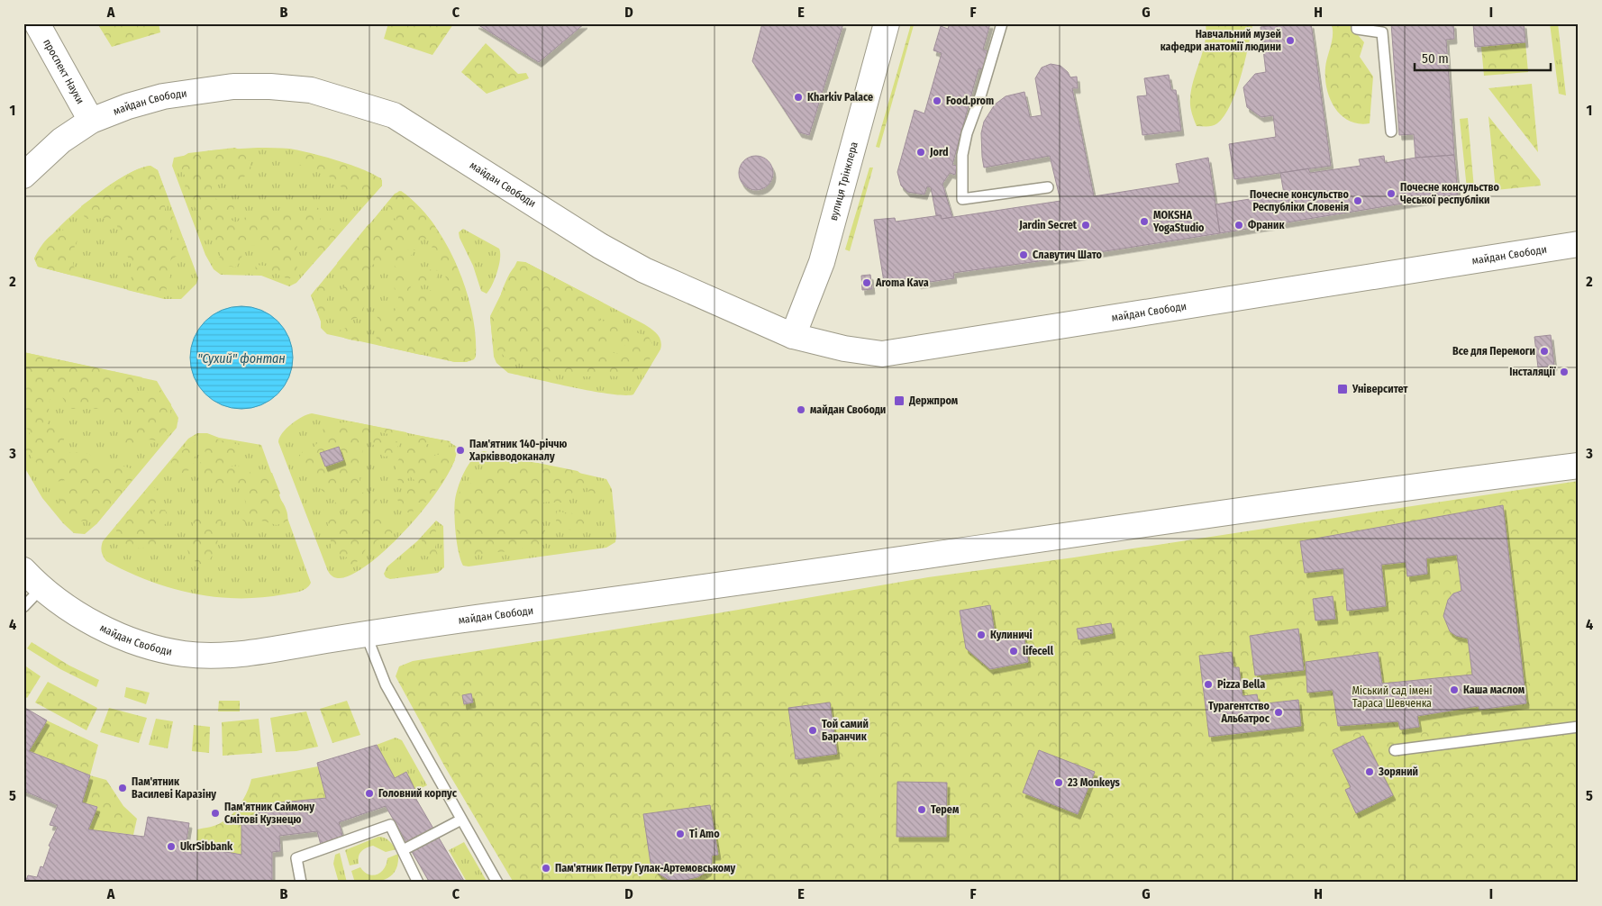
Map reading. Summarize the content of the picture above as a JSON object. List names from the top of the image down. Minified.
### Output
{"streets":{"main road":["проспект Науки","майдан Свободи","вулиця Трінклера"]},"crossings":[["проспект Науки","майдан Свободи"],["майдан Свободи","вулиця Трінклера"]],"water":["\"Сухий\" фонтан"],"parks":["Міський сад імені Тараса Шевченка"],"places":{"other":["Навчальний музей кафедри анатомії людини","Kharkiv Palace","Food.prom","Jord","Почесне консульство Чеської республіки","Почесне консульство Республіки Словенія","MOKSHA YogaStudio","Jardin Secret","Франик","Славутич Шато","Aroma Kava","Все для Перемоги","Інсталяції","майдан Свободи","Пам'ятник 140-річчю Харківводоканалу","Кулиничі","lifecell","Pizza Bella","Каша маслом","Турагентство Альбатрос","Той самий Баранчик","Зоряний","23 Monkeys","Пам'ятник Василеві Каразіну","Головний корпус","Терем","Пам'ятник Саймону Смітові Кузнецю","Ti Amo","UkrSibbank","Пам'ятник Петру Гулак-Артемовському"],"transit":["Університет","Держпром"]},"scale_bar":"50 m","grid":{"columns":["A","B","C","D","E","F","G","H","I"],"rows":["1","2","3","4","5"]}}
